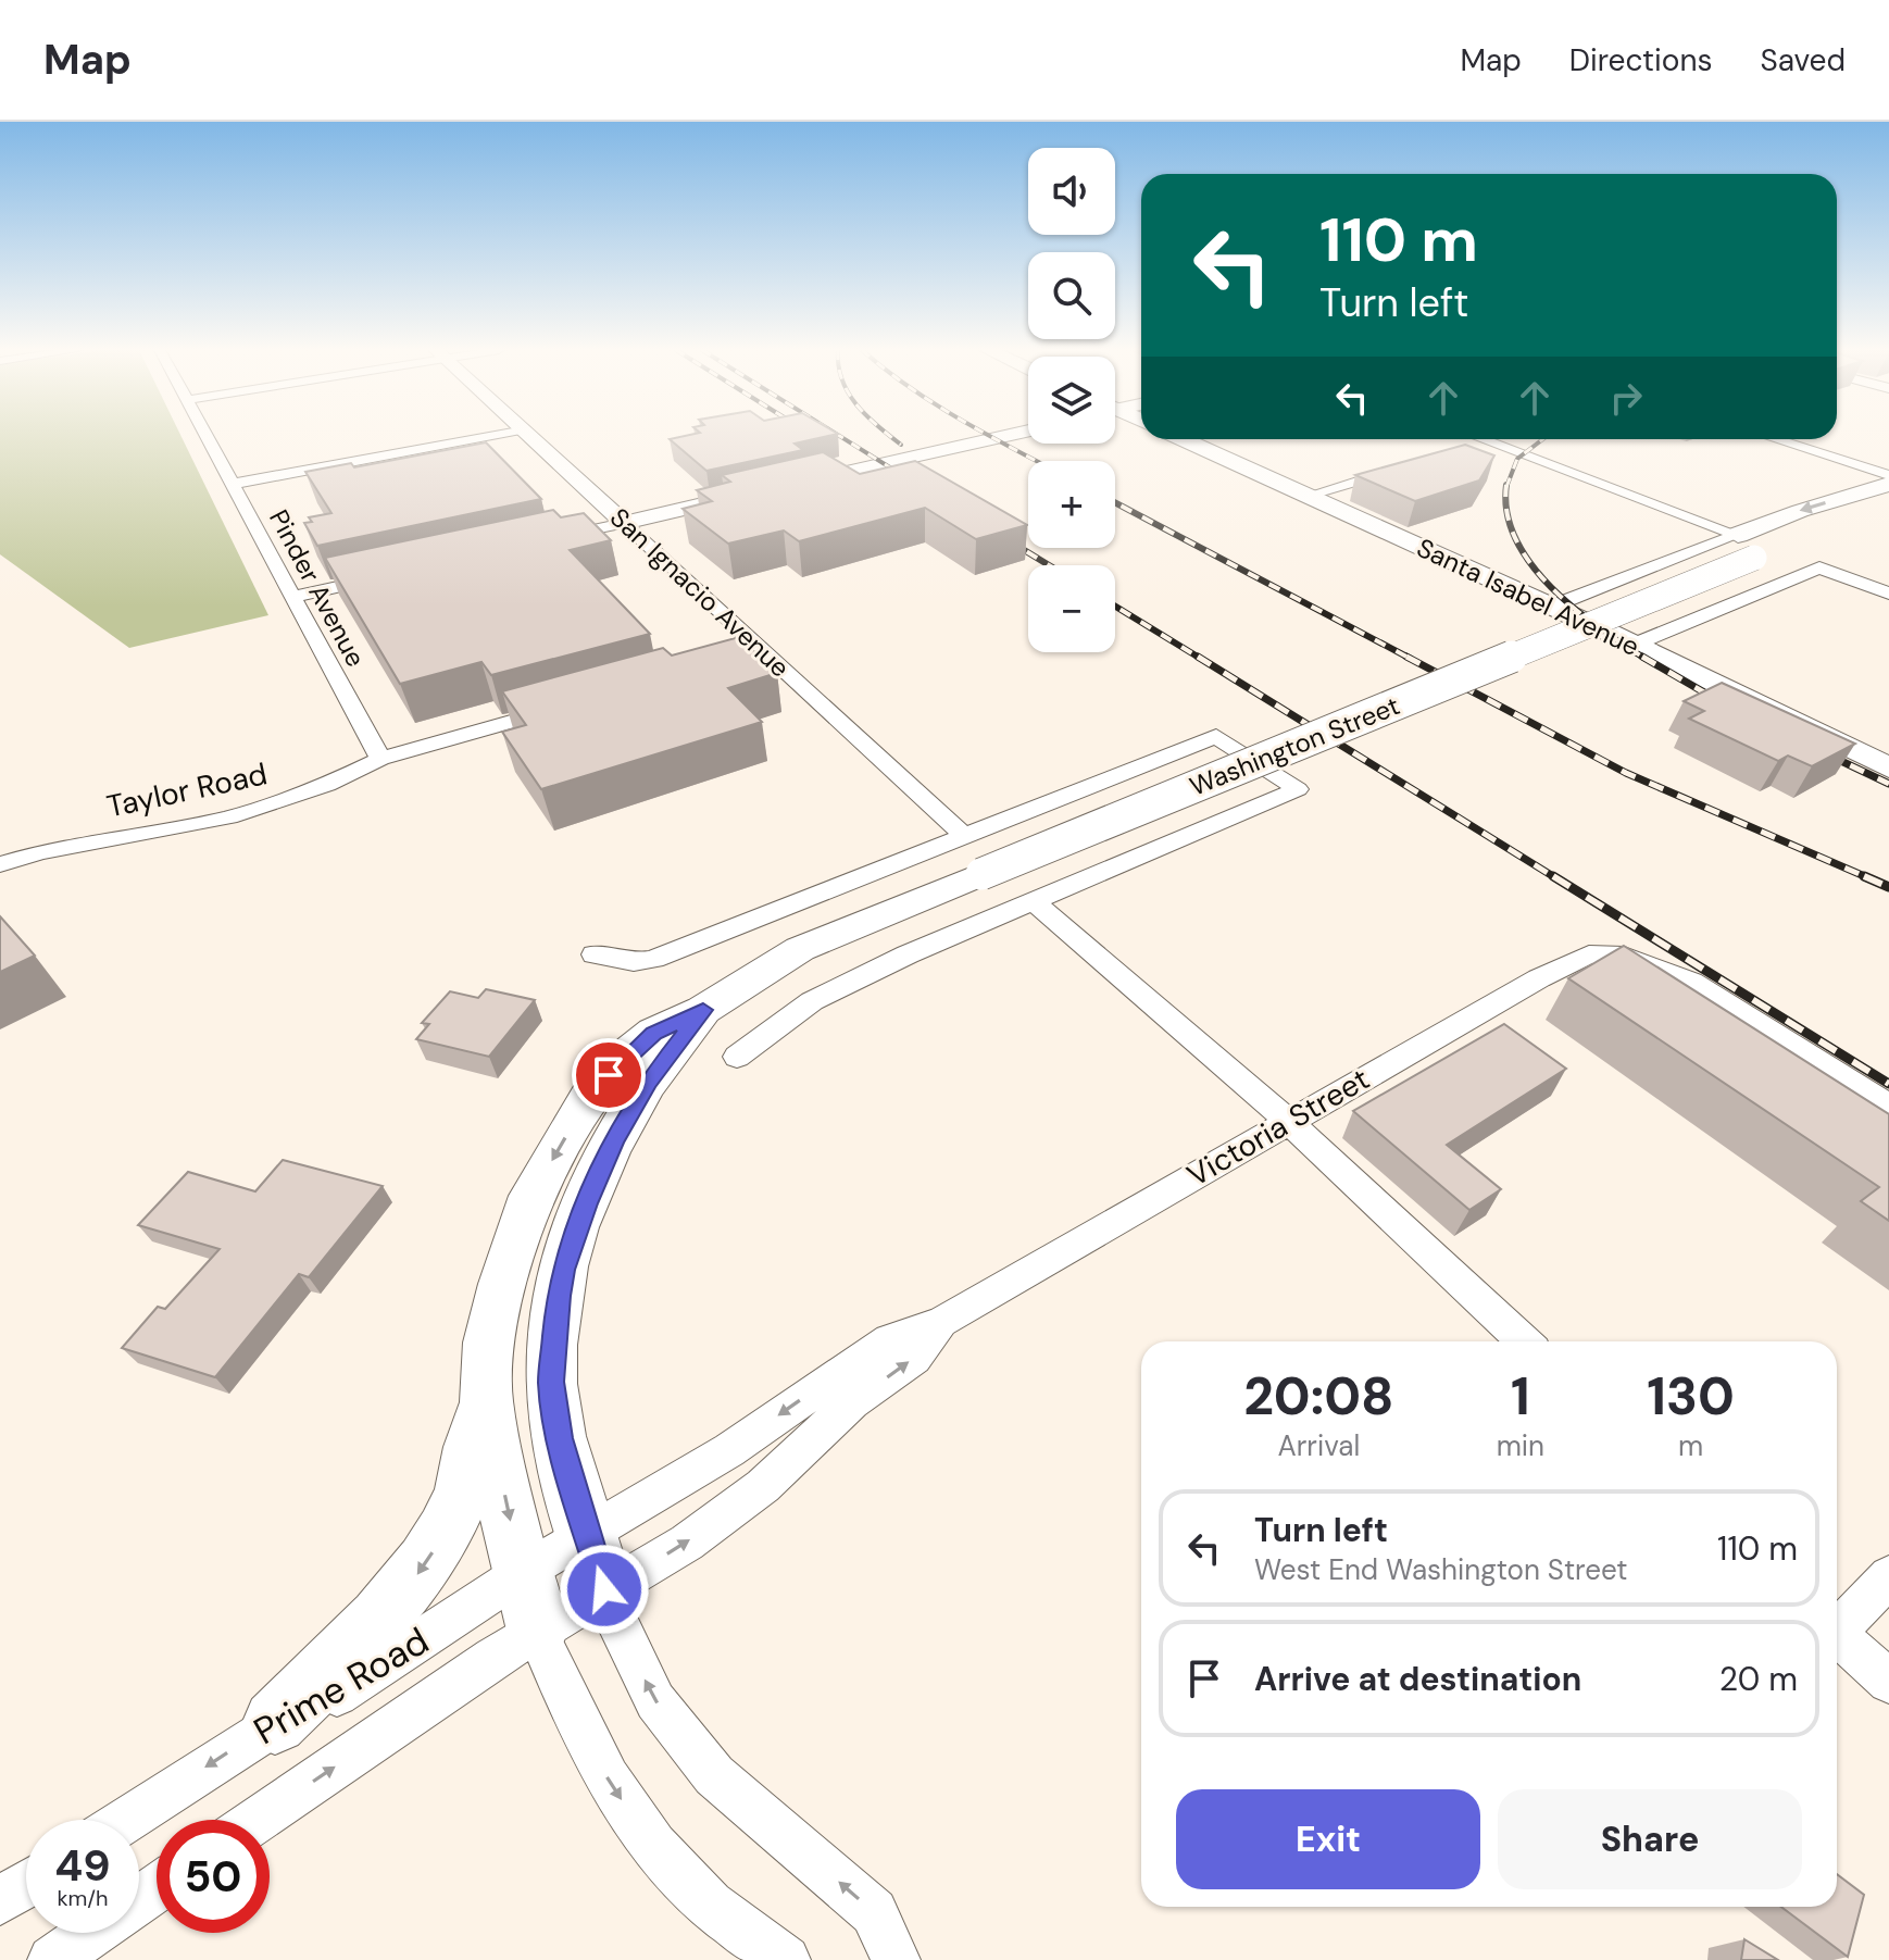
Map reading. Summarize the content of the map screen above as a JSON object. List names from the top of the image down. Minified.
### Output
{"streets":{"main road":["Santa Isabel Avenue","Washington Street"],"street":["Pinder Avenue","San Ignacio Avenue","Taylor Road","Victoria Street","Prime Road"]},"crossings":[["Pinder Avenue","Taylor Road"],["Victoria Street","Prime Road"]],"page":{"header":"Map","nav":["Map","Directions","Saved"],"map_buttons":["+","−"],"turn":["110 m","Turn left"],"eta":["20:08","Arrival","1","min","130","m"],"list":[{"name":"Turn left","note":"West End Washington Street","value":"110 m"},{"name":"Arrive at destination","value":"20 m"}],"buttons":["Exit","Share"],"speed":"49 km/h","limit":"50"}}
